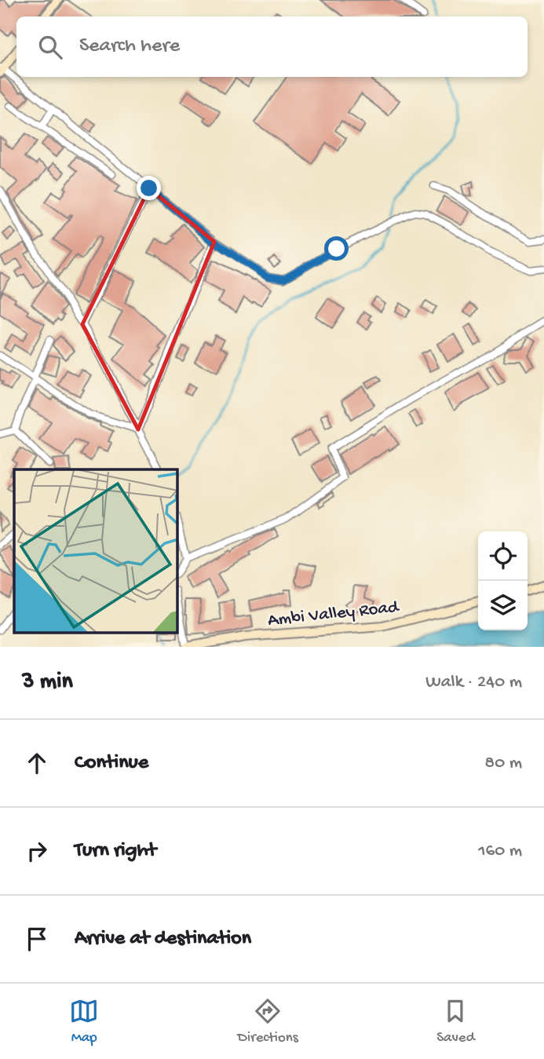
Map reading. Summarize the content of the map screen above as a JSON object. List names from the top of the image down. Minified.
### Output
{"streets":{"main road":["Ambi Valley Road"]},"page":{"search":"Search here","heading":["3 min","Walk · 240 m"],"list":[["Continue","80 m"],["Turn right","160 m"],"Arrive at destination"],"nav":["Map","Directions","Saved"]}}
